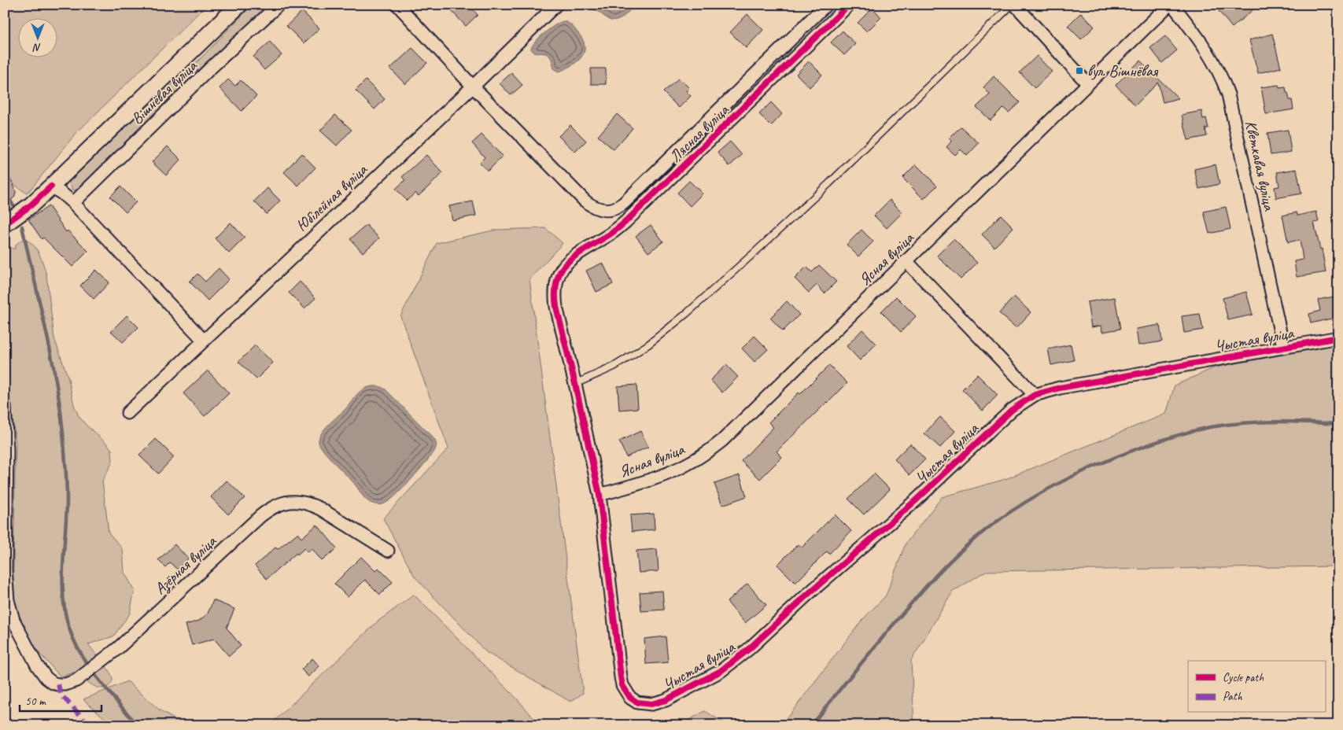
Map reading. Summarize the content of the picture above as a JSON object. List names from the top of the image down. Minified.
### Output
{"streets":{"street":["Вішнёвая вуліца","Лясная вуліца","Кветкавая вуліца","Юбілейная вуліца","Ясная вуліца","Чыстая вуліца","Азёрная вуліца"]},"crossings":[["Лясная вуліца","Юбілейная вуліца"],["Кветкавая вуліца","Чыстая вуліца"],["Ясная вуліца","Чыстая вуліца"]],"places":{"transit":["вул. Вішнёвая"]},"legend":["Cycle path","Path"],"scale_bar":"50 m","north":"bottom"}
